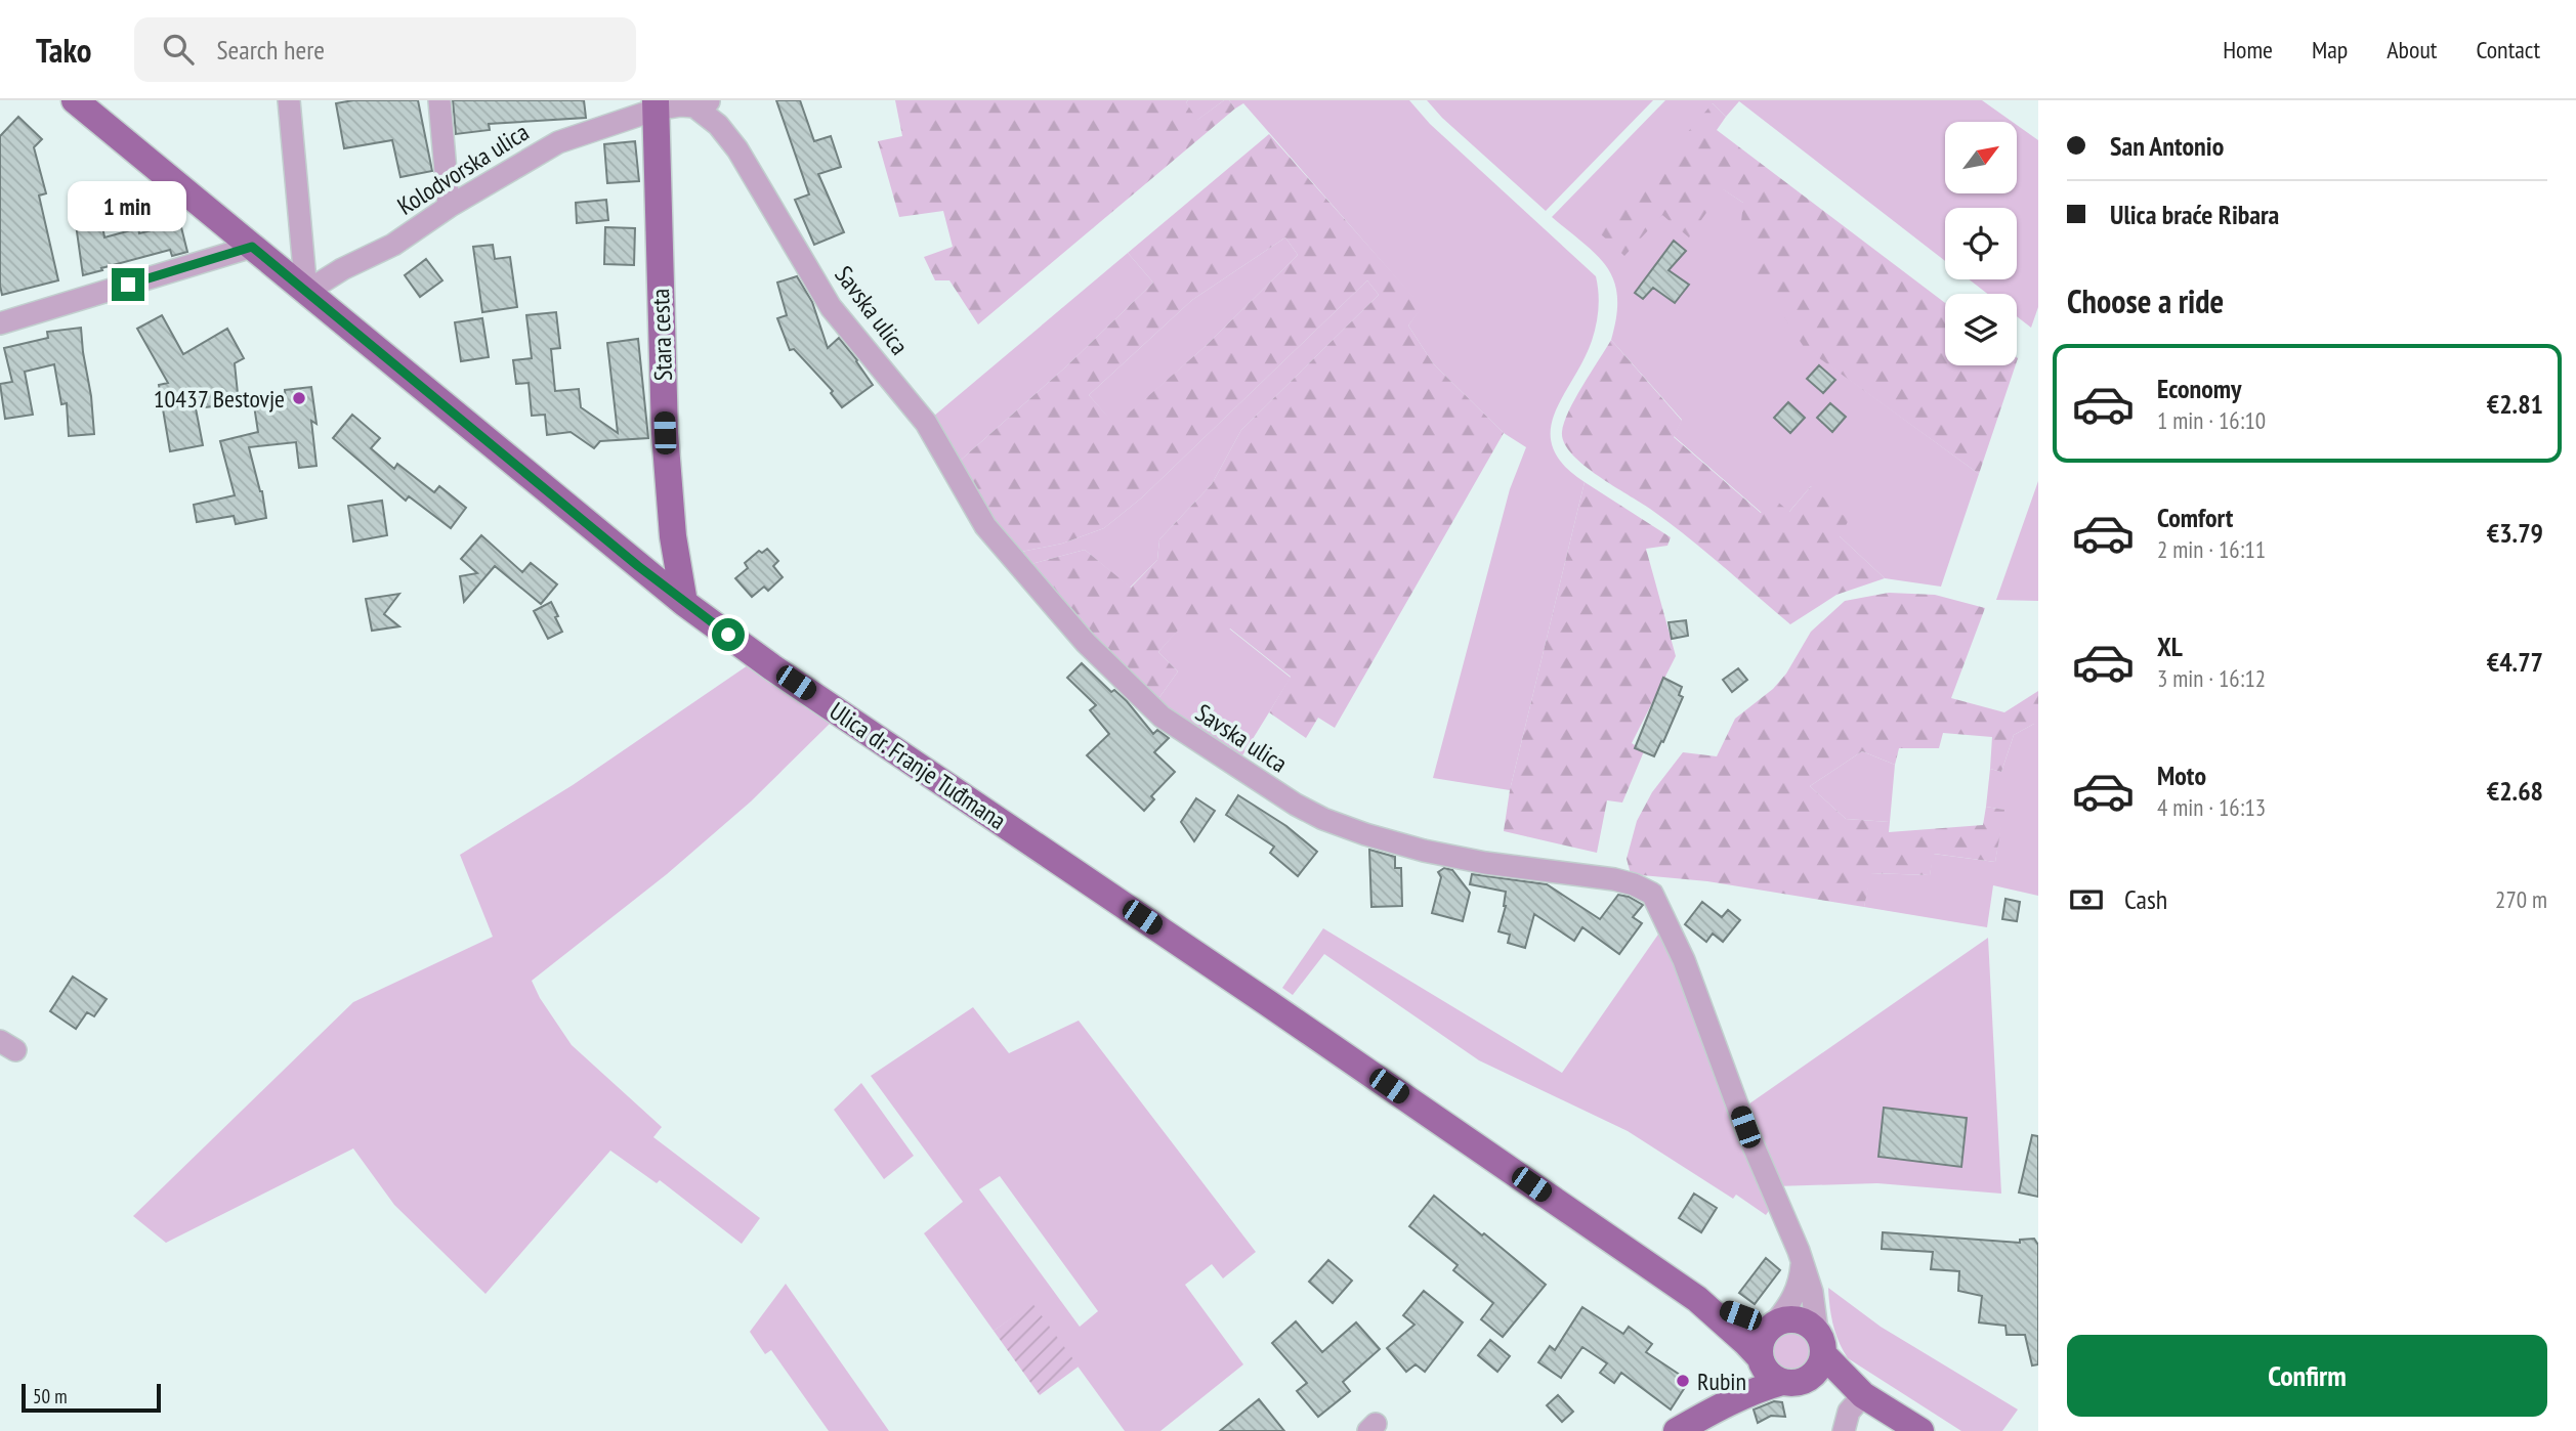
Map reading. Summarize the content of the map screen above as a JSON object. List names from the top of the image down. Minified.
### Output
{"streets":{"main road":["Stara cesta","Ulica dr. Franje Tuđmana"],"street":["Kolodvorska ulica","Savska ulica"]},"crossings":[["Kolodvorska ulica","Savska ulica"],["Kolodvorska ulica","Stara cesta"],["Kolodvorska ulica","Ulica dr. Franje Tuđmana"],["Savska ulica","Ulica dr. Franje Tuđmana"],["Stara cesta","Ulica dr. Franje Tuđmana"]],"places":["10437 Bestovje","Rubin"],"scale_bar":"50 m","north":"top right","page":{"header":"Tako","search":"Search here","nav":["Home","Map","About","Contact"],"banner":["San Antonio","Ulica braće Ribara"],"bubble":"1 min","heading":"Choose a ride","list":[{"name":"Economy","note":"1 min · 16:10","value":"€2.81"},{"name":"Comfort","note":"2 min · 16:11","value":"€3.79"},{"name":"XL","note":"3 min · 16:12","value":"€4.77"},{"name":"Moto","note":"4 min · 16:13","value":"€2.68"}],"pay":["Cash","270 m"],"buttons":"Confirm","scale":"50 m"}}
